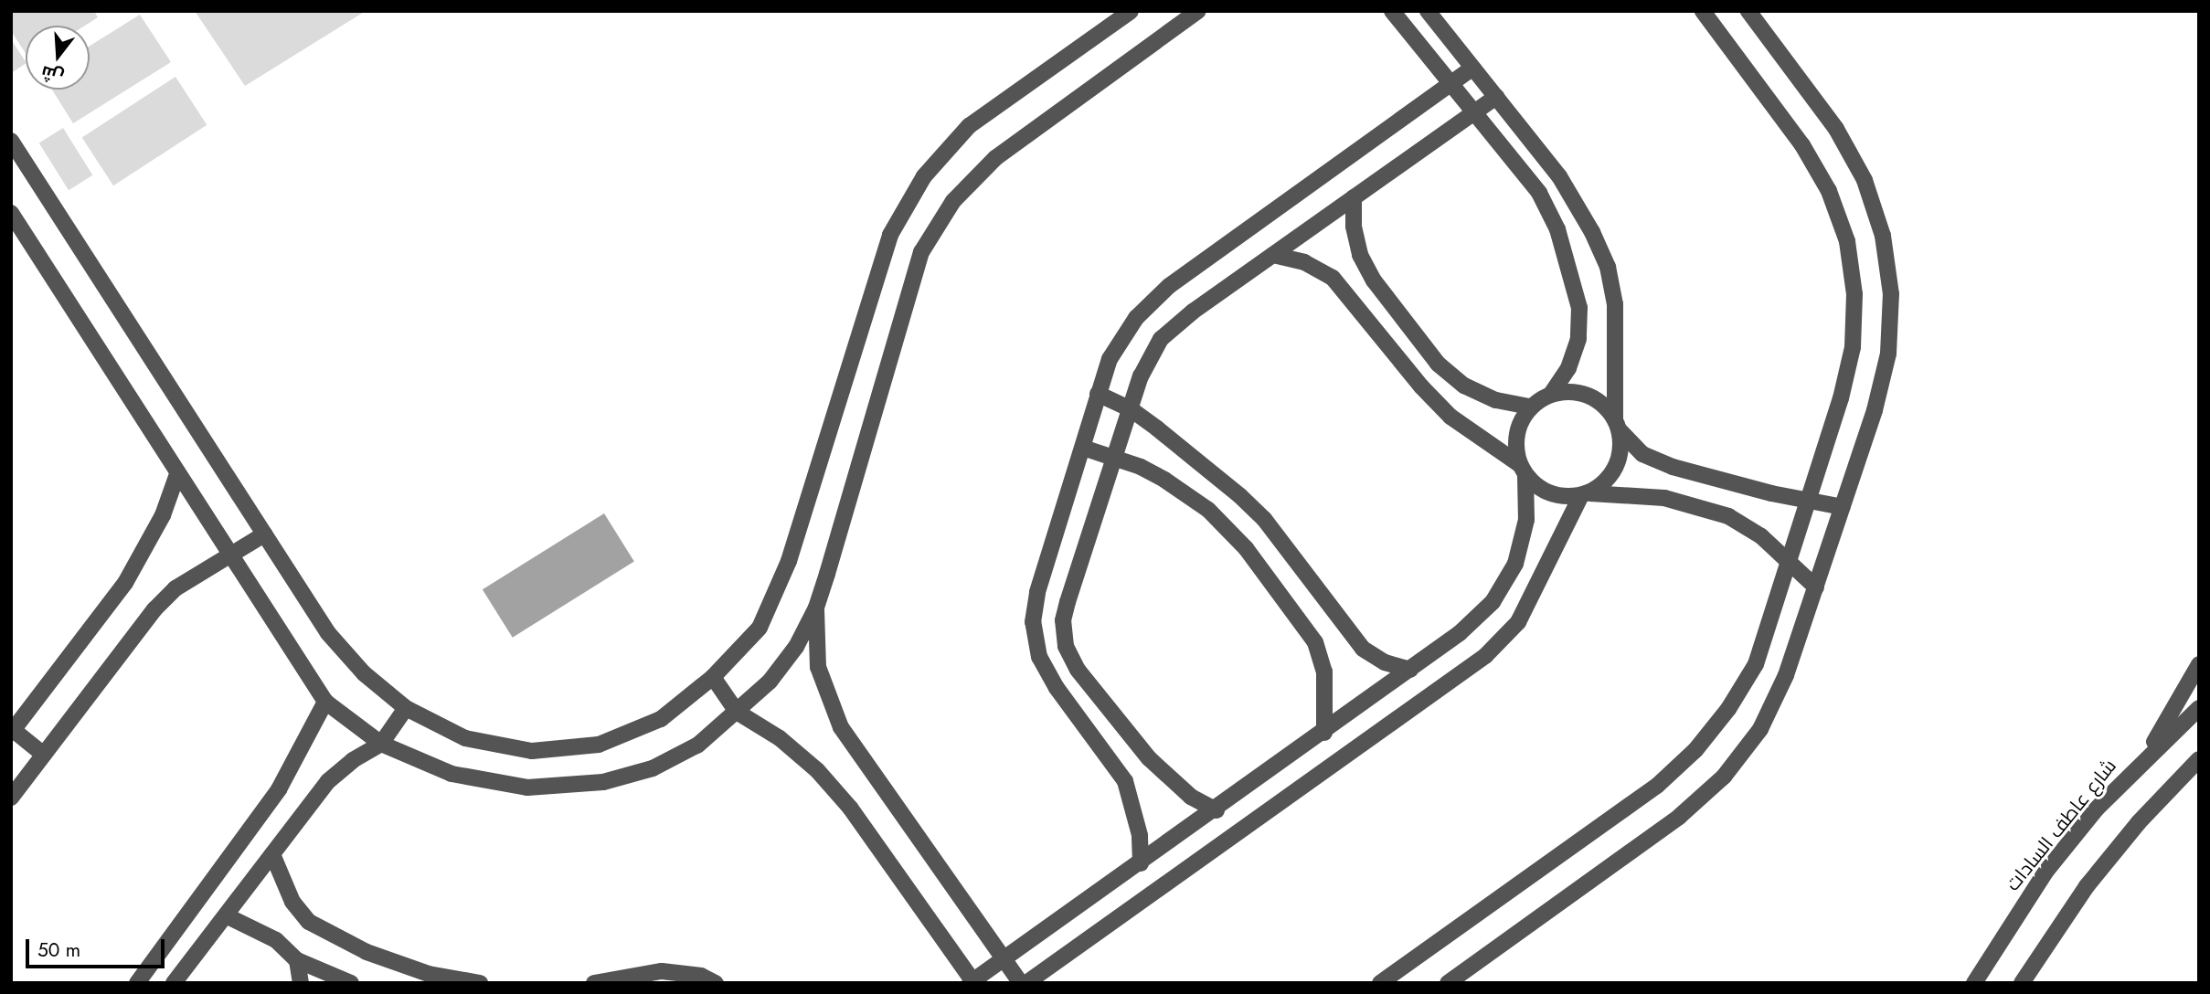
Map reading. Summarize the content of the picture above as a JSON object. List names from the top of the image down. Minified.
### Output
{"streets":{"street":["شارع عاطف السادات"]},"scale_bar":"50 m","north":"bottom"}
